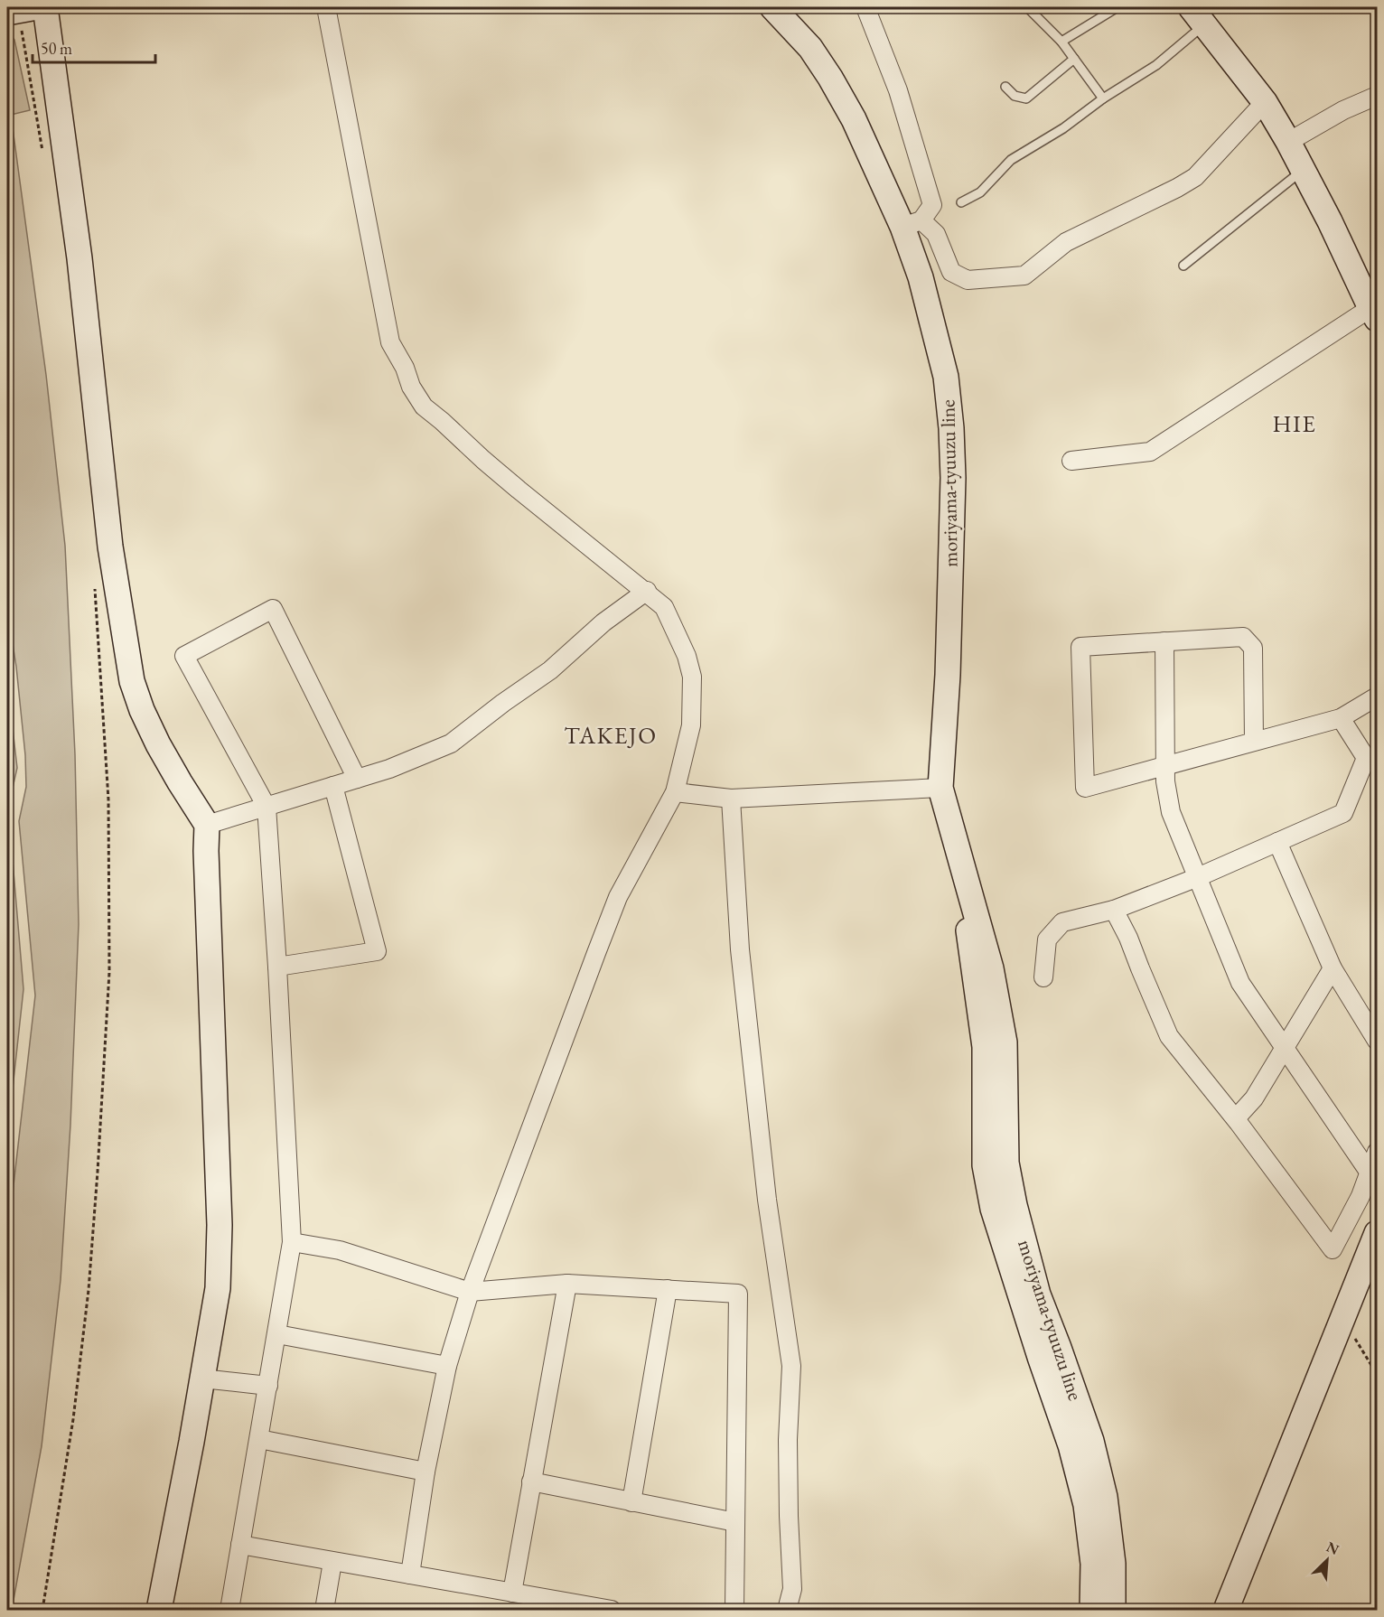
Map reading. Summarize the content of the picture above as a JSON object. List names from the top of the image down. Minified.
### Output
{"streets":{"main road":["moriyama-tyuuzu line"]},"districts":["HIE","TAKEJO"],"scale_bar":"50 m","north":"top right"}
